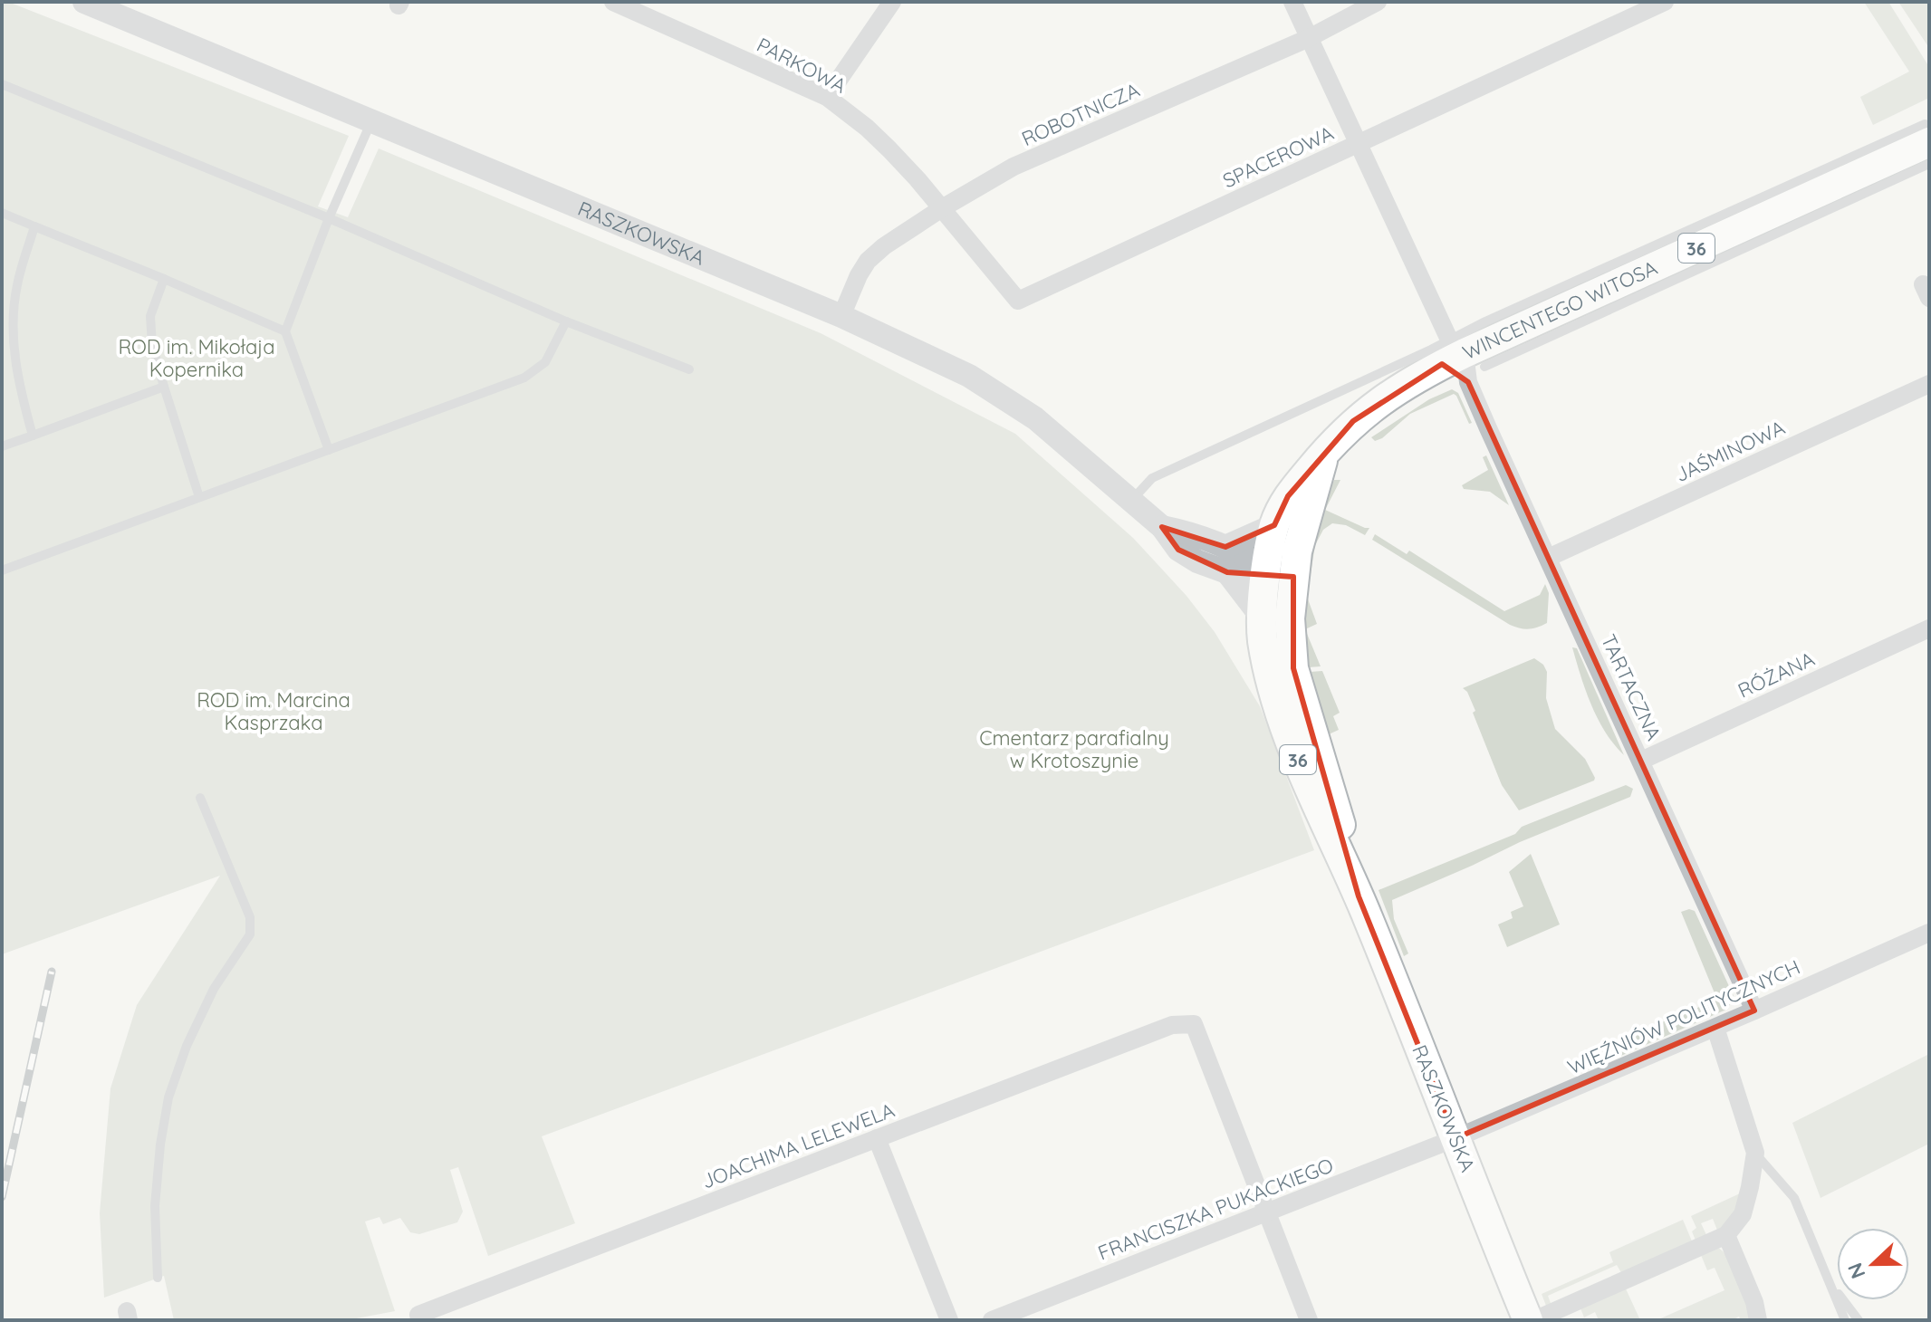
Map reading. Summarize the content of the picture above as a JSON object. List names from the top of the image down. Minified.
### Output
{"streets":{"main road":["RASZKOWSKA","36","WINCENTEGO WITOSA"],"street":["PARKOWA","ROBOTNICZA","SPACEROWA","JAŚMINOWA","RÓŻANA","TARTACZNA","WIĘŹNIÓW POLITYCZNYCH","JOACHIMA LELEWELA","FRANCISZKA PUKACKIEGO"]},"crossings":[["PARKOWA","ROBOTNICZA"],["PARKOWA","SPACEROWA"],["ROBOTNICZA","SPACEROWA"],["ROBOTNICZA","RASZKOWSKA"],["RASZKOWSKA","WINCENTEGO WITOSA"],["RASZKOWSKA","WIĘŹNIÓW POLITYCZNYCH"],["RASZKOWSKA","FRANCISZKA PUKACKIEGO"],["WINCENTEGO WITOSA","TARTACZNA"],["JAŚMINOWA","TARTACZNA"],["RÓŻANA","TARTACZNA"],["TARTACZNA","WIĘŹNIÓW POLITYCZNYCH"],["WIĘŹNIÓW POLITYCZNYCH","FRANCISZKA PUKACKIEGO"],["JOACHIMA LELEWELA","FRANCISZKA PUKACKIEGO"]],"parks":["ROD im. Mikołaja Kopernika","ROD im. Marcina Kasprzaka","Cmentarz parafialny w Krotoszynie"],"north":"left"}
